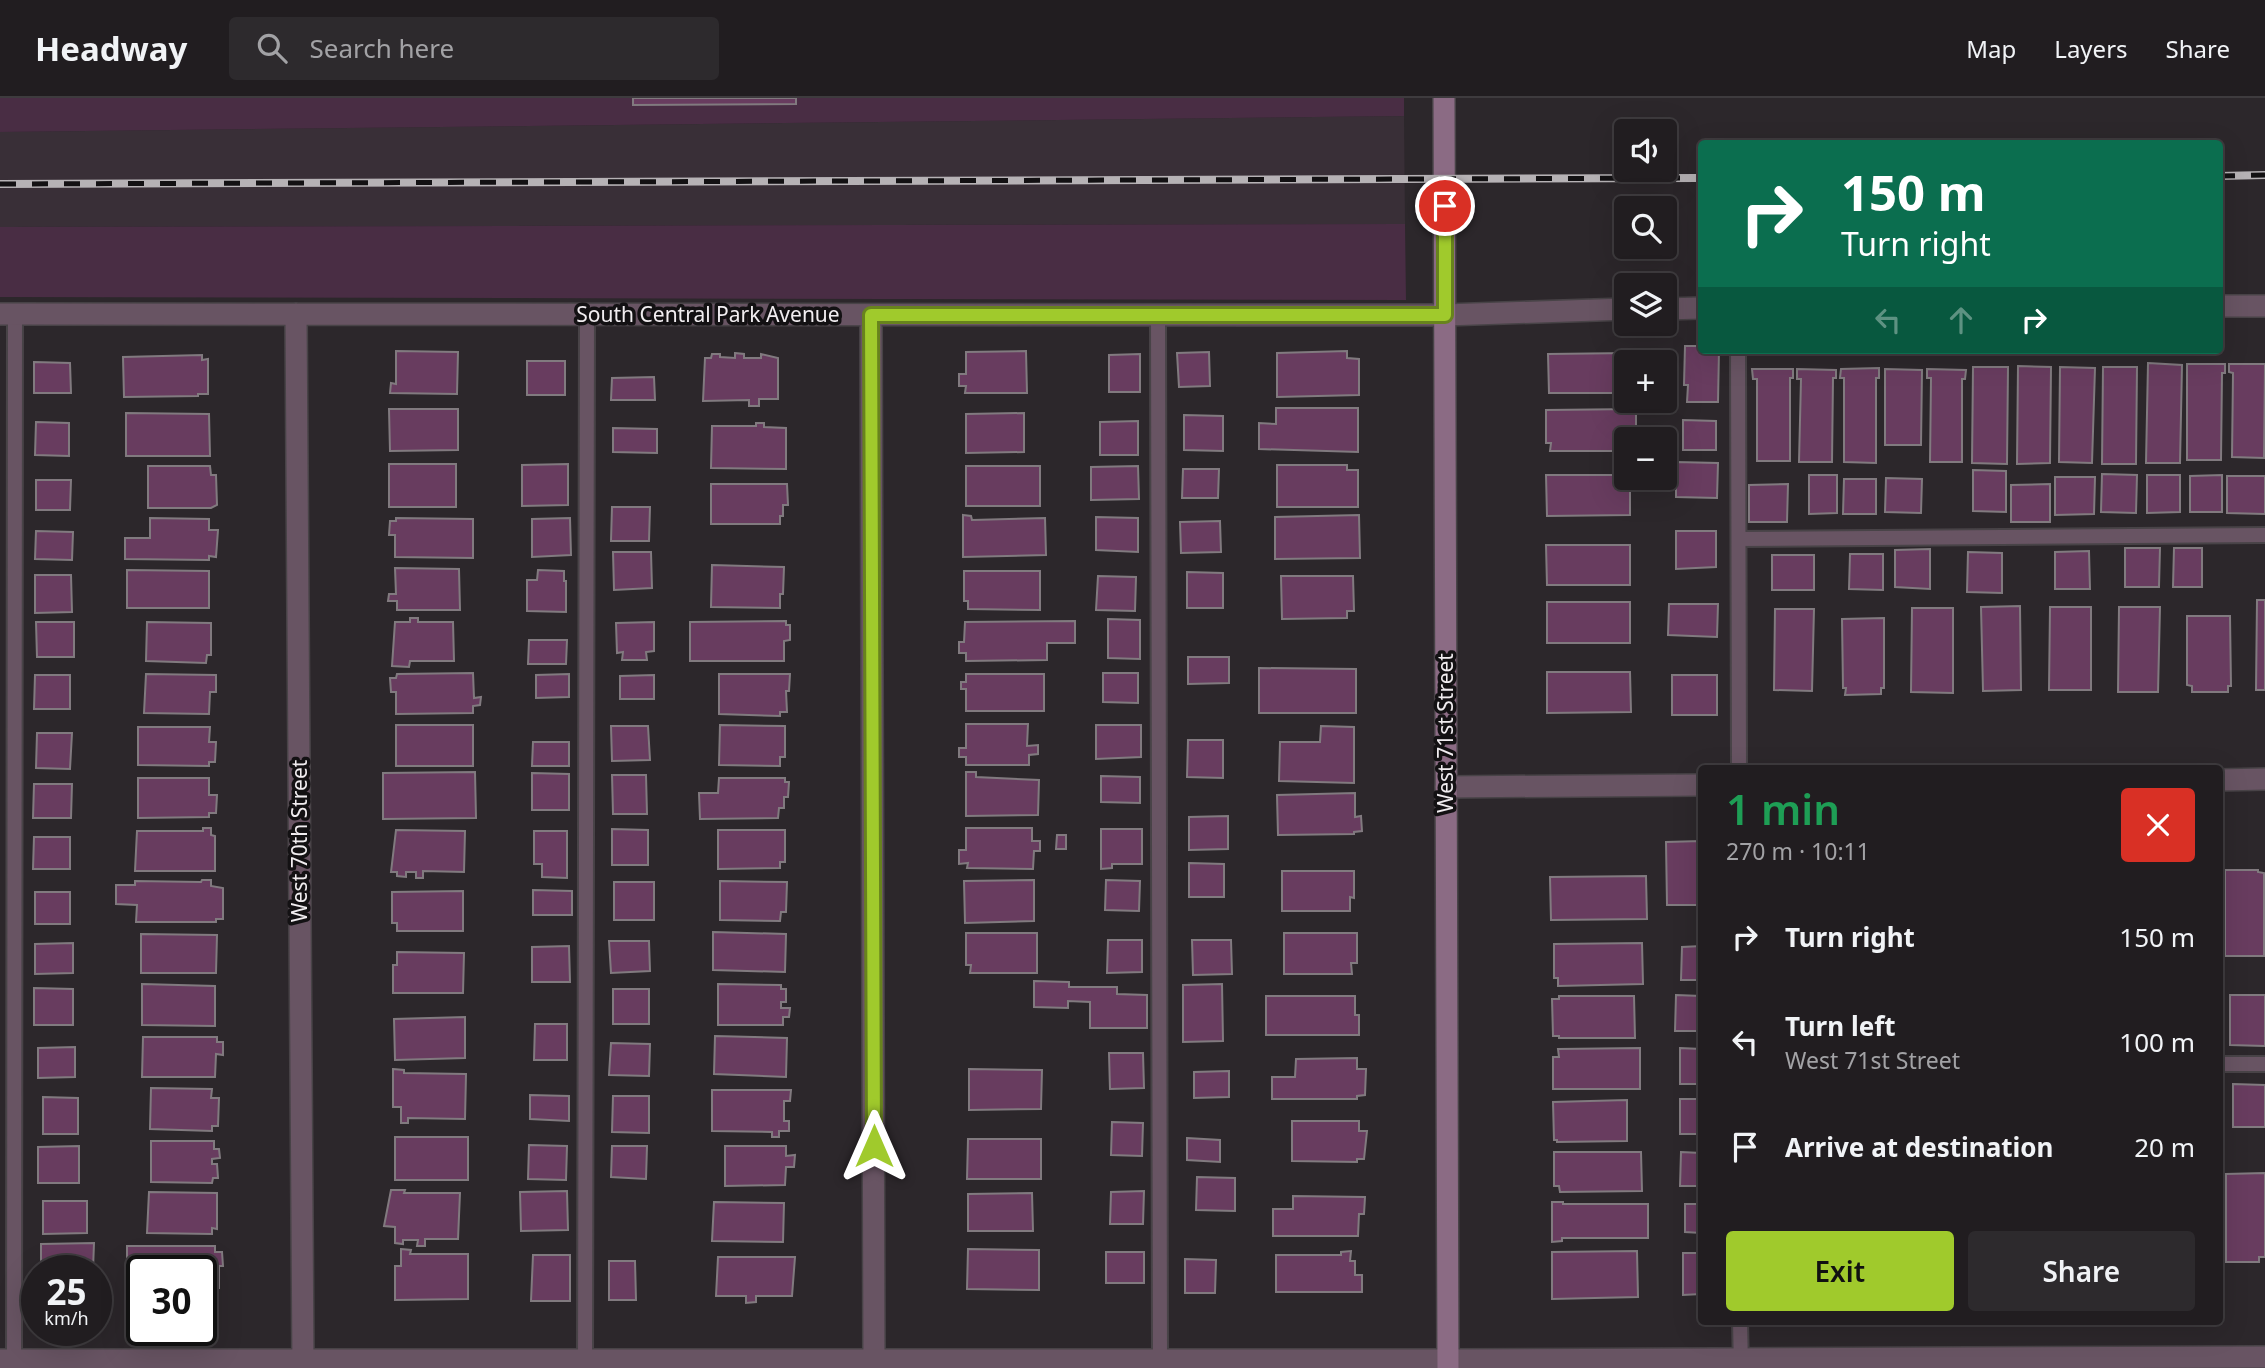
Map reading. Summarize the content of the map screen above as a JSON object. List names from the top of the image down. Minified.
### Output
{"streets":{"main road":["West 71st Street"],"street":["South Central Park Avenue","West 70th Street"]},"crossings":[["South Central Park Avenue","West 71st Street"],["South Central Park Avenue","West 70th Street"]],"page":{"header":"Headway","search":"Search here","nav":["Map","Layers","Share"],"map_buttons":["+","−"],"turn":["150 m","Turn right"],"heading":["1 min","270 m · 10:11"],"list":[{"name":"Turn right","value":"150 m"},{"name":"Turn left","note":"West 71st Street","value":"100 m"},{"name":"Arrive at destination","value":"20 m"}],"buttons":["Exit","Share"],"speed":"25 km/h","limit":"30"}}
